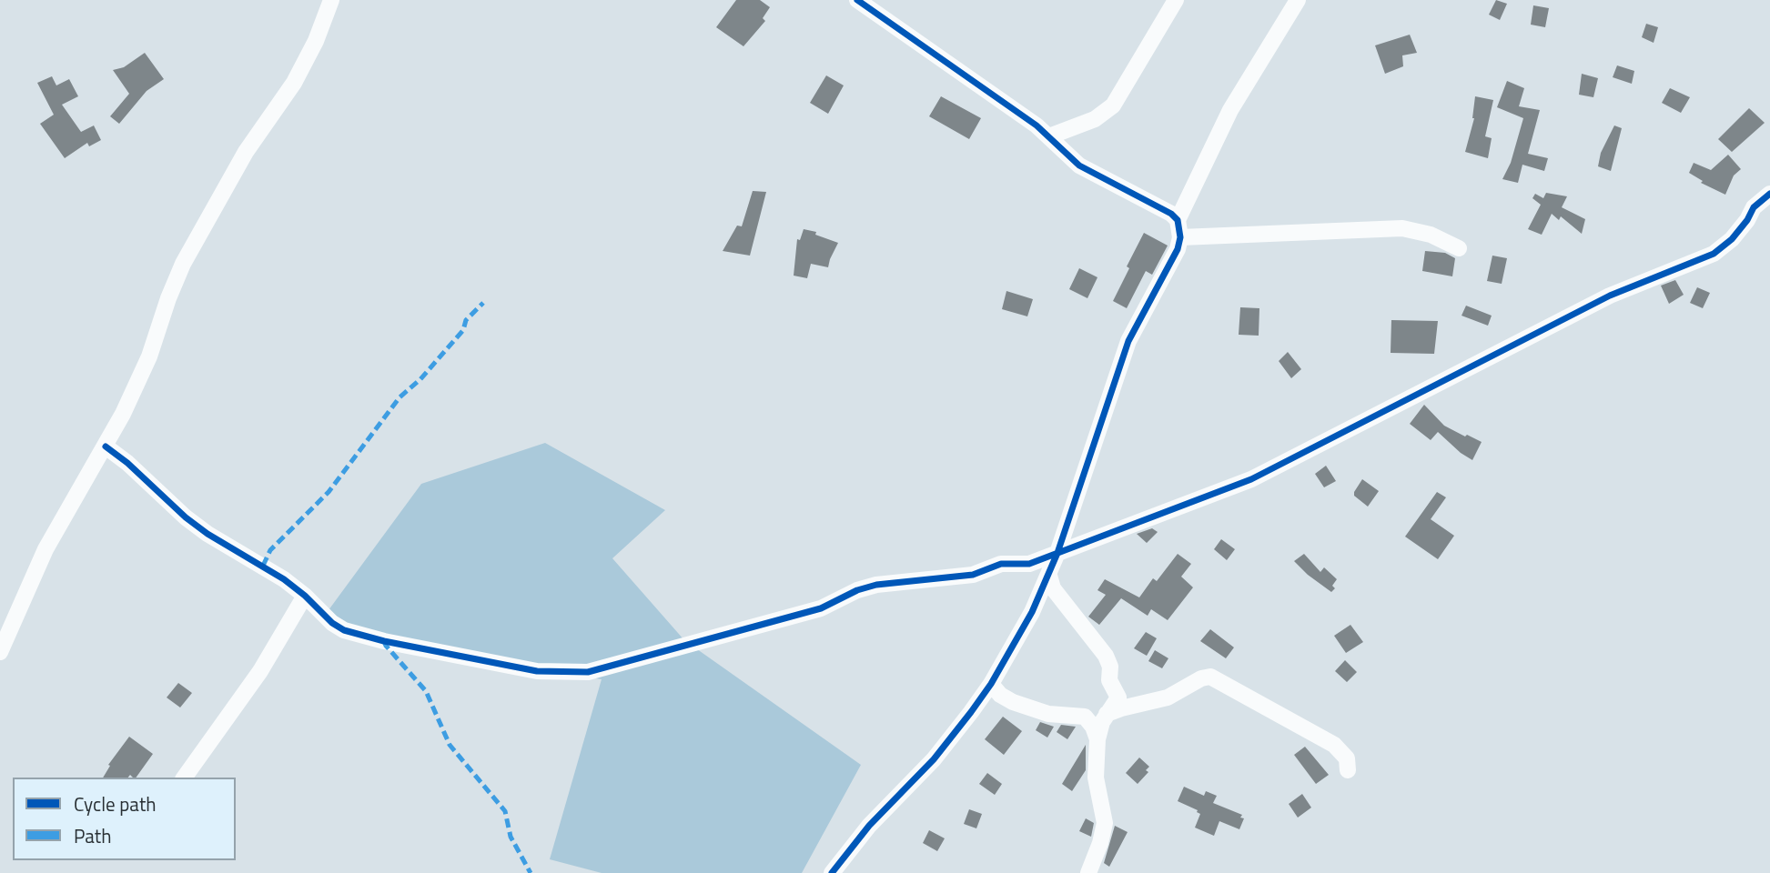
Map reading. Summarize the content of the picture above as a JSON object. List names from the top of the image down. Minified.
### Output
{"legend":["Cycle path","Path"]}
